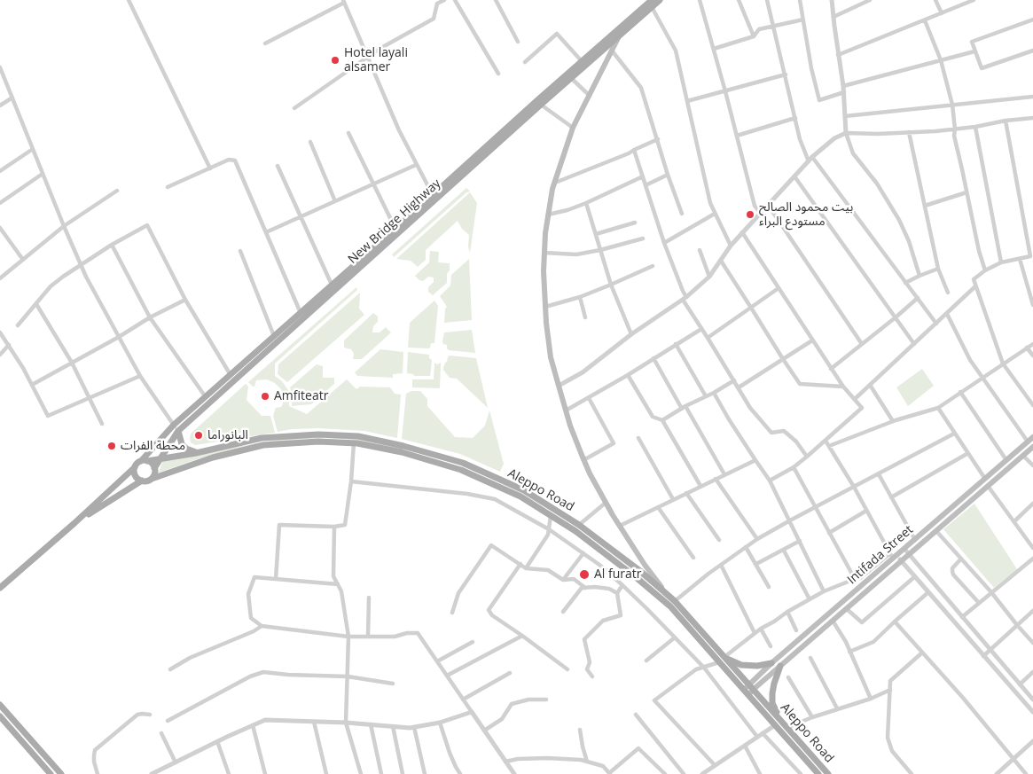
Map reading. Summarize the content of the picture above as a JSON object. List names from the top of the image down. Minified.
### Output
{"streets":{"main road":["New Bridge Highway","Aleppo Road","Intifada Street"]},"crossings":[["New Bridge Highway","Aleppo Road"],["Aleppo Road","Intifada Street"]],"places":["Hotel layali alsamer","بيت محمود الصالح مستودع البراء","Amfiteatr","البانوراما","محطة الفرات","Al furatr"]}
